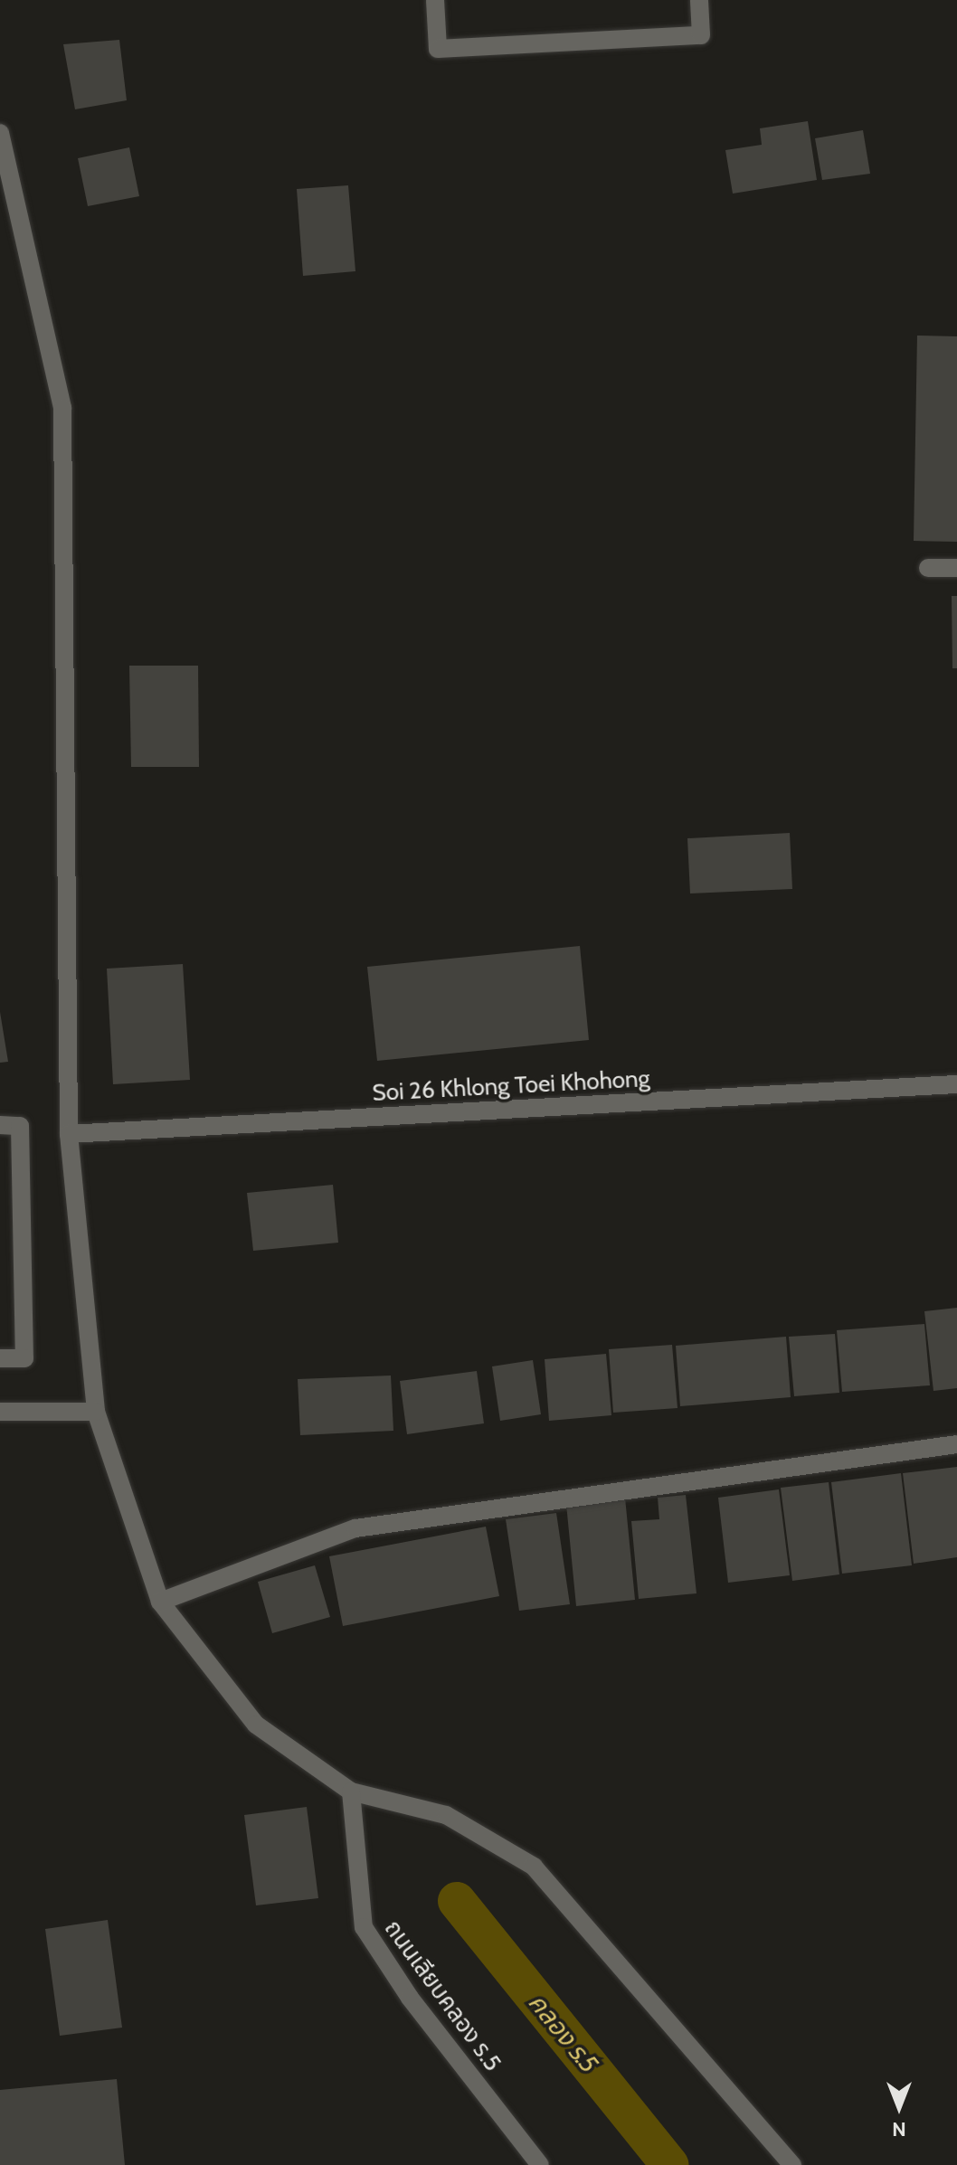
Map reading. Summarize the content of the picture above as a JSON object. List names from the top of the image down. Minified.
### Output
{"streets":{"street":["Soi 26 Khlong Toei Khohong","ถนนเลียบคลอง ร.5"]},"water":["คลอง ร.5"],"north":"bottom"}
